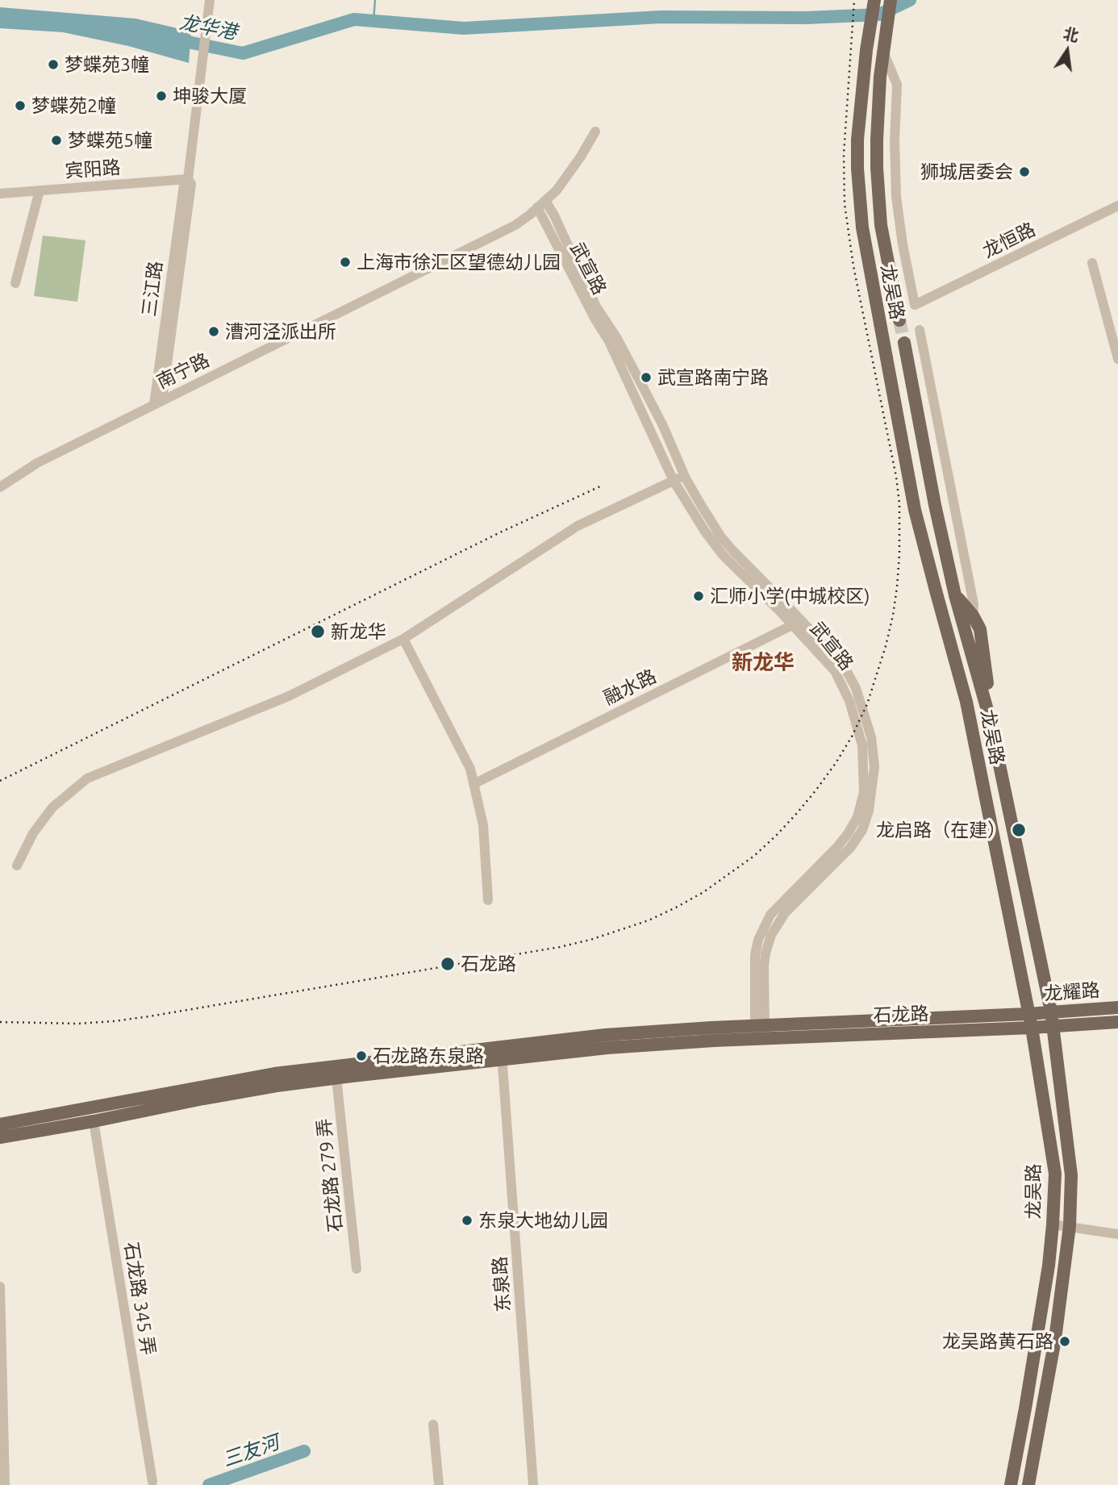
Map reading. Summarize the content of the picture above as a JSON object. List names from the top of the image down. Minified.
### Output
{"streets":{"main road":["龙吴路","龙耀路","石龙路"],"street":["宾阳路","龙恒路","武宣路","三江路","南宁路","融水路","石龙路 279 弄","东泉路","石龙路 345 弄"]},"crossings":[["宾阳路","三江路"],["龙恒路","龙吴路"],["武宣路","南宁路"],["武宣路","融水路"],["三江路","南宁路"],["龙吴路","龙耀路"],["龙吴路","石龙路"],["龙耀路","石龙路"],["石龙路","石龙路 279 弄"],["石龙路","东泉路"],["石龙路","石龙路 345 弄"]],"districts":["新龙华"],"water":["龙华港","三友河"],"places":["梦蝶苑3幢","坤骏大厦","梦蝶苑2幢","梦蝶苑5幢","狮城居委会","上海市徐汇区望德幼儿园","漕河泾派出所","武宣路南宁路","汇师小学(中城校区)","新龙华","龙启路（在建）","石龙路","石龙路东泉路","东泉大地幼儿园","龙吴路黄石路"],"north":"top"}
